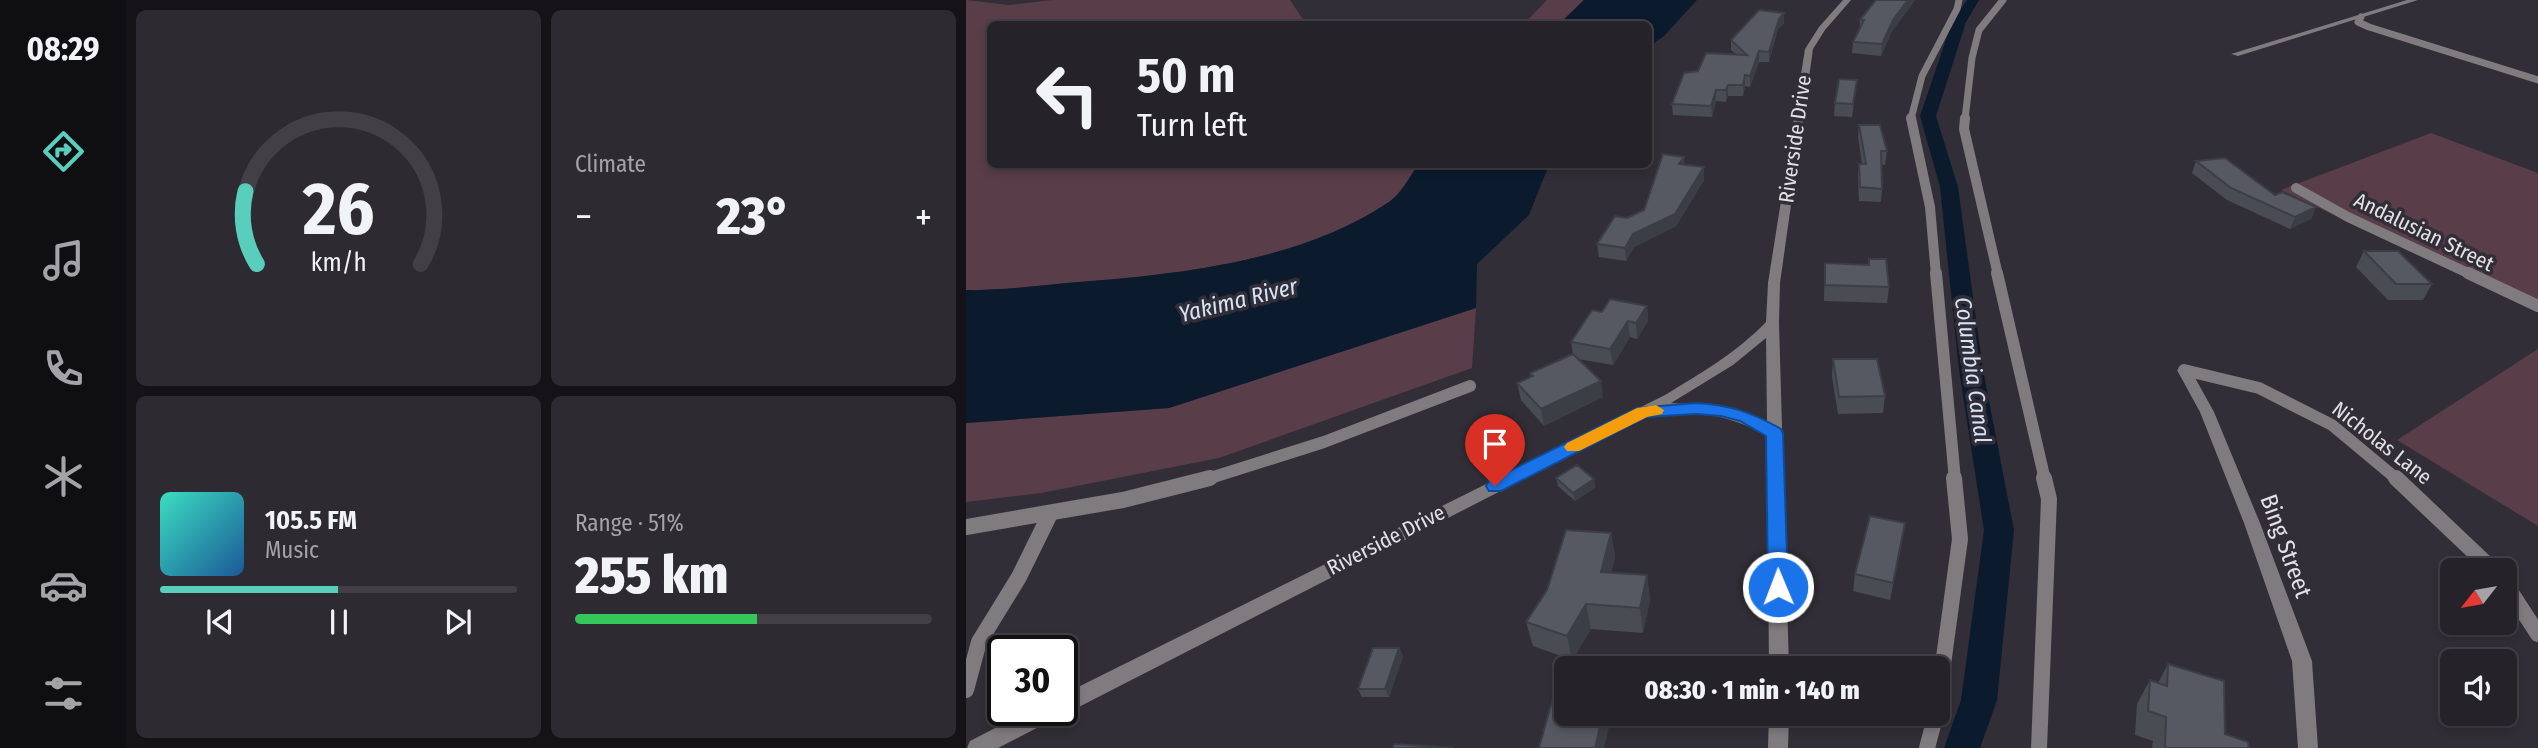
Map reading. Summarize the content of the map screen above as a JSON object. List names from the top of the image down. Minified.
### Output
{"streets":{"street":["Riverside Drive","Bing Street"],"lane":["Andalusian Street","Nicholas Lane"]},"crossings":[["Nicholas Lane","Bing Street"]],"water":["Yakima River","Columbia Canal"],"north":"bottom left","page":{"tabs":"08:29","tile":["Climate",["Range · 51%","255 km"]],"turn":["50 m","Turn left"],"heat":["−","23°","+"],"song":["105.5 FM","Music"],"limit":"30","trip":"08:30 · 1 min · 140 m","gauge":["26","km/h"]}}
